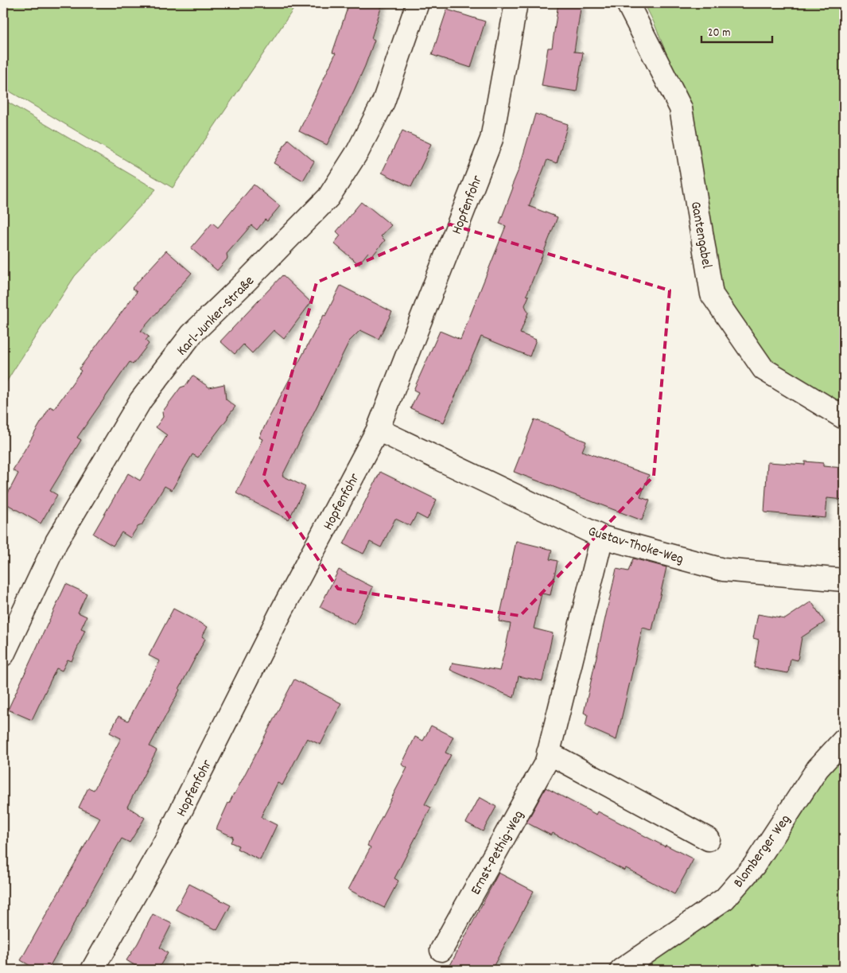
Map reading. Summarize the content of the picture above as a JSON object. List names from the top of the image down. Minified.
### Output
{"streets":{"street":["Hopfenfohr","Gantengabel","Karl-Junker-Straße","Gustav-Thoke-Weg","Blomberger Weg","Ernst-Pethig-Weg"]},"crossings":[["Hopfenfohr","Gustav-Thoke-Weg"],["Gustav-Thoke-Weg","Ernst-Pethig-Weg"]],"scale_bar":"20 m"}
